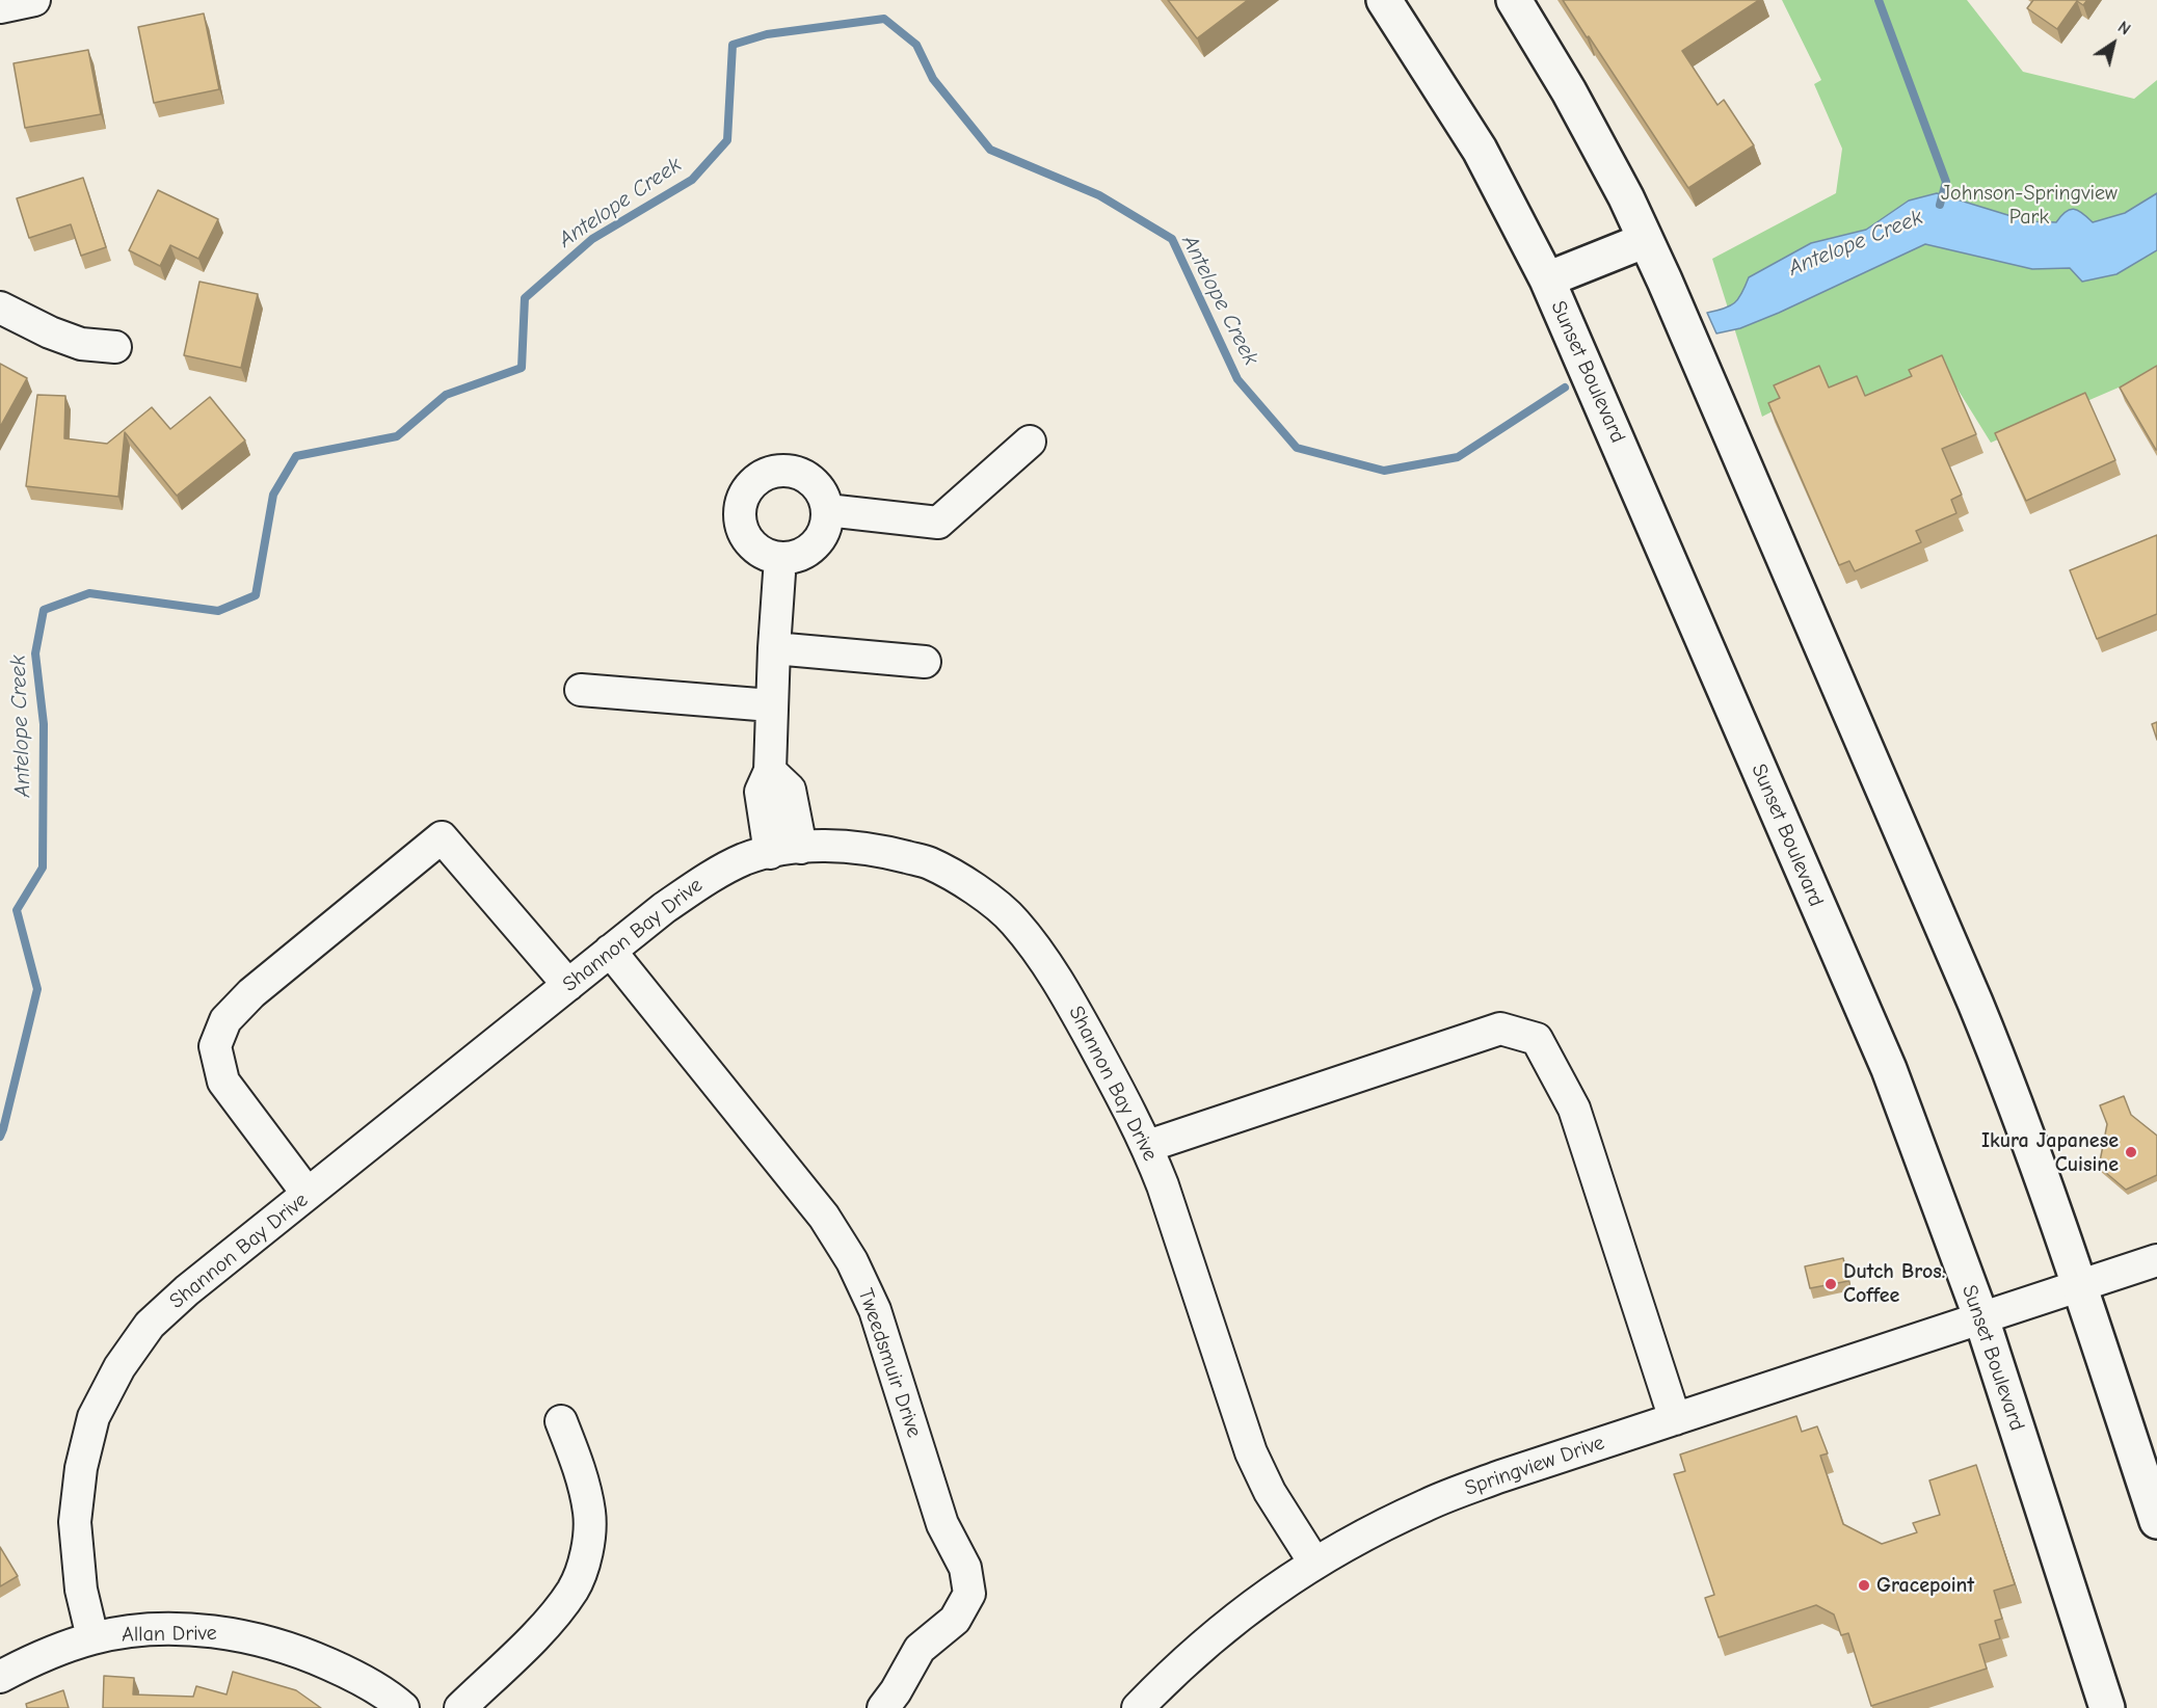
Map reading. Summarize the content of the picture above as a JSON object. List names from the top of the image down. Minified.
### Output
{"streets":{"main road":["Sunset Boulevard"],"street":["Shannon Bay Drive","Tweedsmuir Drive","Springview Drive","Allan Drive"]},"crossings":[["Sunset Boulevard","Springview Drive"],["Shannon Bay Drive","Tweedsmuir Drive"],["Shannon Bay Drive","Springview Drive"],["Shannon Bay Drive","Allan Drive"]],"water":["Antelope Creek"],"parks":["Johnson-Springview Park"],"places":["Ikura Japanese Cuisine","Dutch Bros. Coffee","Gracepoint"],"north":"top right"}
